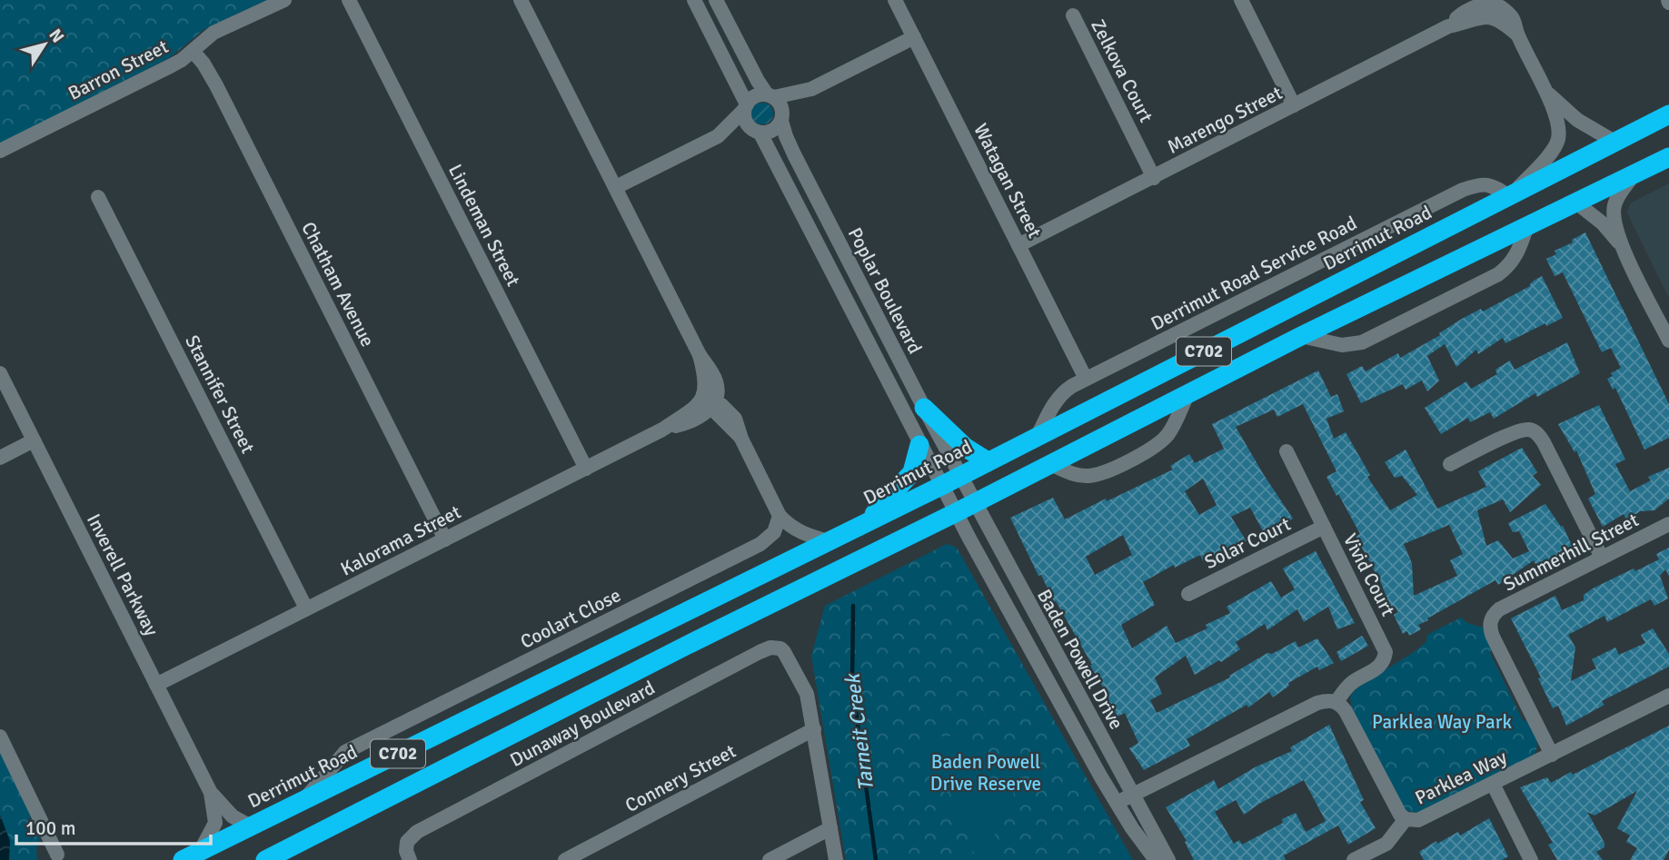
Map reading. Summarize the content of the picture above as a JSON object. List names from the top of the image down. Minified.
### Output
{"streets":{"highway":["Derrimut Road","C702"],"street":["Barron Street","Zelkova Court","Marengo Street","Watagan Street","Lindeman Street","Derrimut Road Service Road","Chatham Avenue","Poplar Boulevard","Stannifer Street","Kalorama Street","Solar Court","Summerhill Street","Inverell Parkway","Vivid Court","Coolart Close","Baden Powell Drive","Dunaway Boulevard","Parklea Way","Connery Street"]},"crossings":[["Barron Street","Chatham Avenue"],["Zelkova Court","Marengo Street"],["Marengo Street","Watagan Street"],["Marengo Street","Derrimut Road"],["Marengo Street","Derrimut Road Service Road"],["Watagan Street","Derrimut Road Service Road"],["Lindeman Street","Kalorama Street"],["Derrimut Road","Derrimut Road Service Road"],["Derrimut Road","Poplar Boulevard"],["Derrimut Road","Inverell Parkway"],["Derrimut Road","Coolart Close"],["Derrimut Road","Baden Powell Drive"],["Chatham Avenue","Kalorama Street"],["Poplar Boulevard","Baden Powell Drive"],["C702","Baden Powell Drive"],["Stannifer Street","Kalorama Street"],["Kalorama Street","Inverell Parkway"],["Solar Court","Vivid Court"],["Summerhill Street","Parklea Way"],["Vivid Court","Parklea Way"],["Dunaway Boulevard","Connery Street"]],"water":["Tarneit Creek"],"parks":["Parklea Way Park","Baden Powell Drive Reserve"],"scale_bar":"100 m","north":"top right"}
